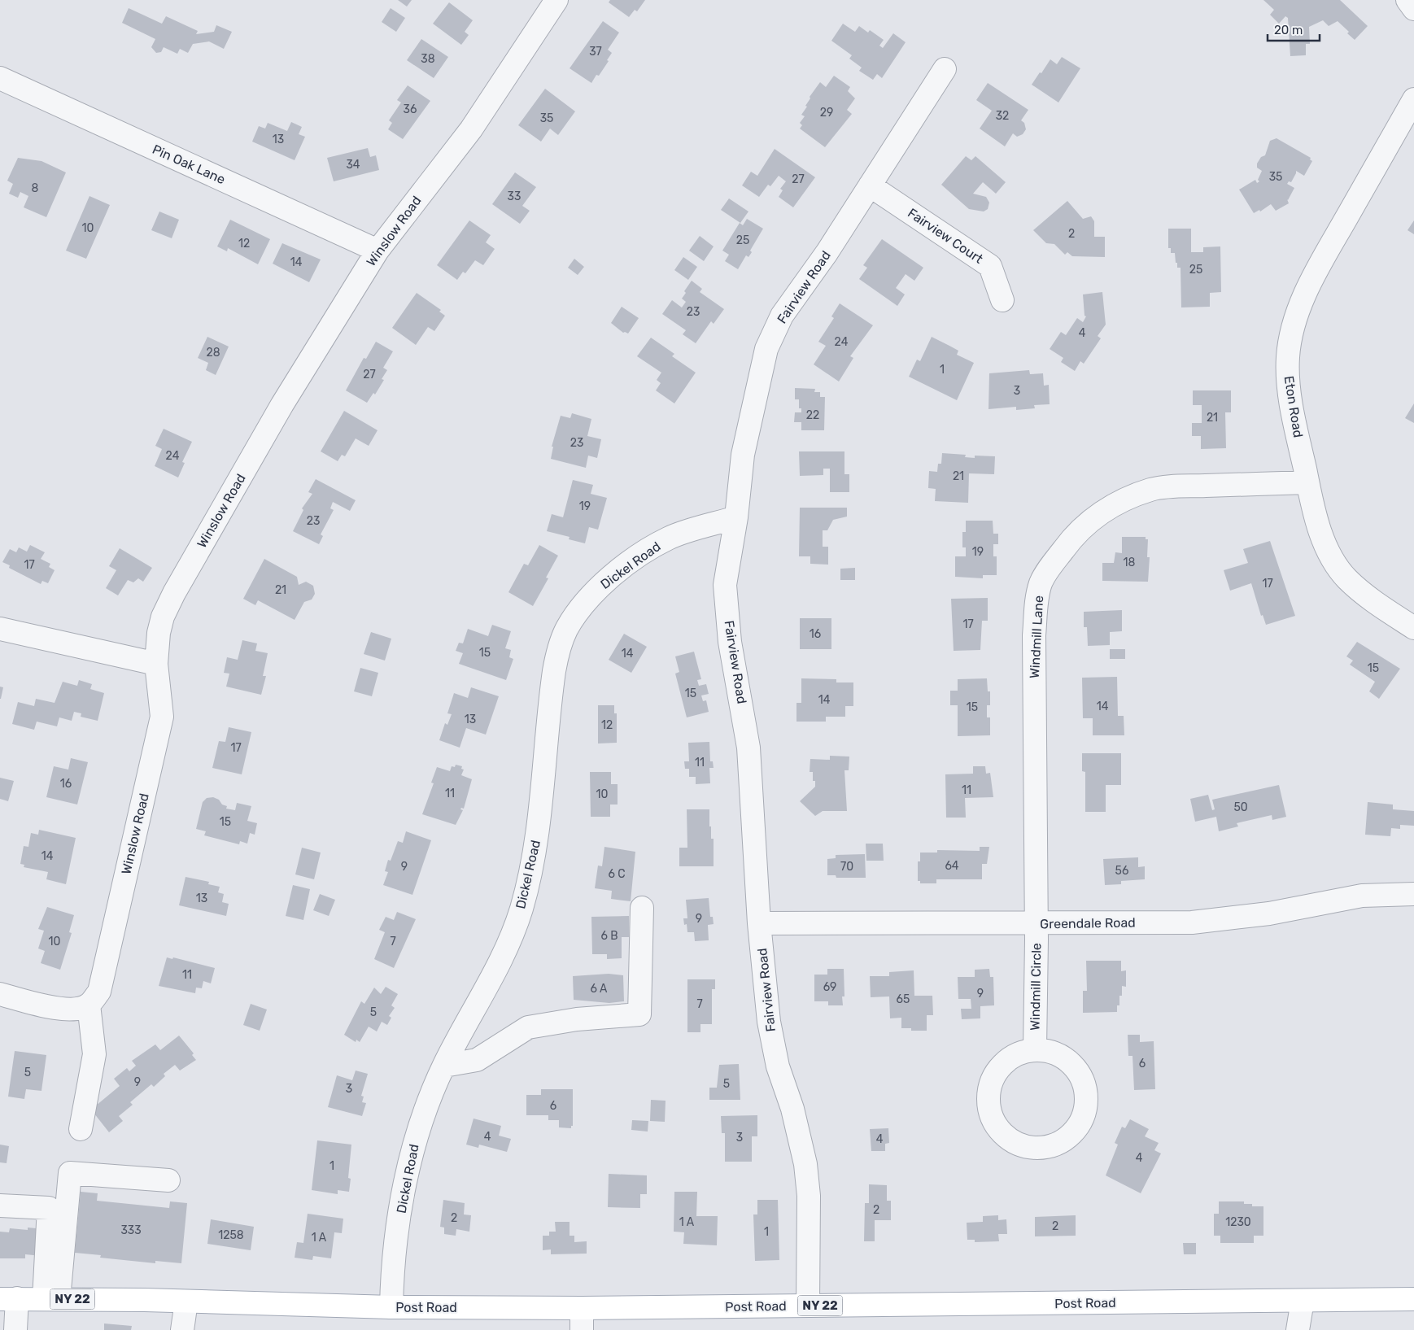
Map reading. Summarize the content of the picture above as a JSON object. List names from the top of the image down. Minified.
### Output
{"streets":{"main road":["NY 22","Post Road"],"street":["Pin Oak Lane","Winslow Road","Fairview Court","Fairview Road","Eton Road","Dickel Road","Windmill Lane","Greendale Road","Windmill Circle"]},"crossings":[["Pin Oak Lane","Winslow Road"],["Fairview Court","Fairview Road"],["Fairview Road","Dickel Road"],["Fairview Road","Greendale Road"],["Fairview Road","Post Road"],["Eton Road","Windmill Lane"],["Dickel Road","Post Road"],["Windmill Lane","Greendale Road"],["Windmill Lane","Windmill Circle"],["Greendale Road","Windmill Circle"],["NY 22","Post Road"]],"house_numbers":["37","38","36","29","32","35","13","34","35","27","8","33","10","2","25","12","14","25","23","4","24","28","1","27","3","22","21","23","24","21","19","23","19","18","17","17","21","17","16","15","14","15","15","14","14","15","13","12","17","11","16","11","11","10","50","15","14","64","9","70","56","6 C","13","9","6 B","10","7","11","69","6 A","9","65","7","5","6","5","9","5","3","6","4","3","4","4","1","2","2","1 A","1230","2","333","1","1258","1 A"],"scale_bar":"20 m"}
